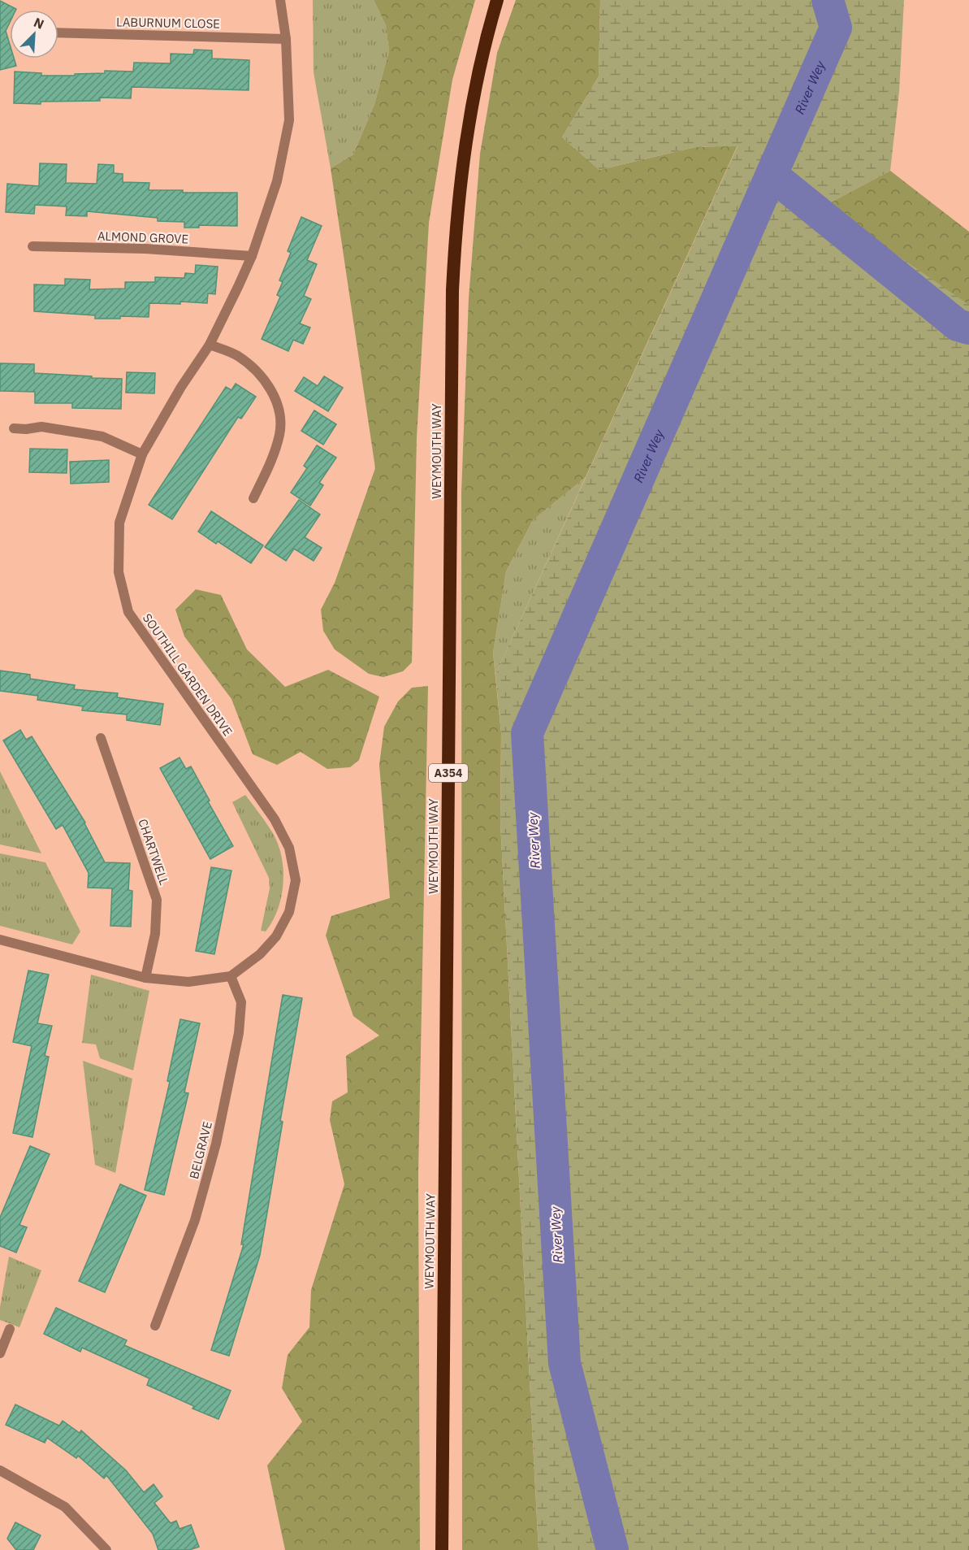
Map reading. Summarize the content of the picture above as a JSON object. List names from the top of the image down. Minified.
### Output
{"streets":{"highway":["WEYMOUTH WAY","A354"],"street":["LABURNUM CLOSE","ALMOND GROVE","SOUTHILL GARDEN DRIVE","CHARTWELL","BELGRAVE"]},"crossings":[["LABURNUM CLOSE","SOUTHILL GARDEN DRIVE"],["ALMOND GROVE","SOUTHILL GARDEN DRIVE"],["SOUTHILL GARDEN DRIVE","CHARTWELL"],["SOUTHILL GARDEN DRIVE","BELGRAVE"]],"water":["River Wey"],"north":"top right"}
